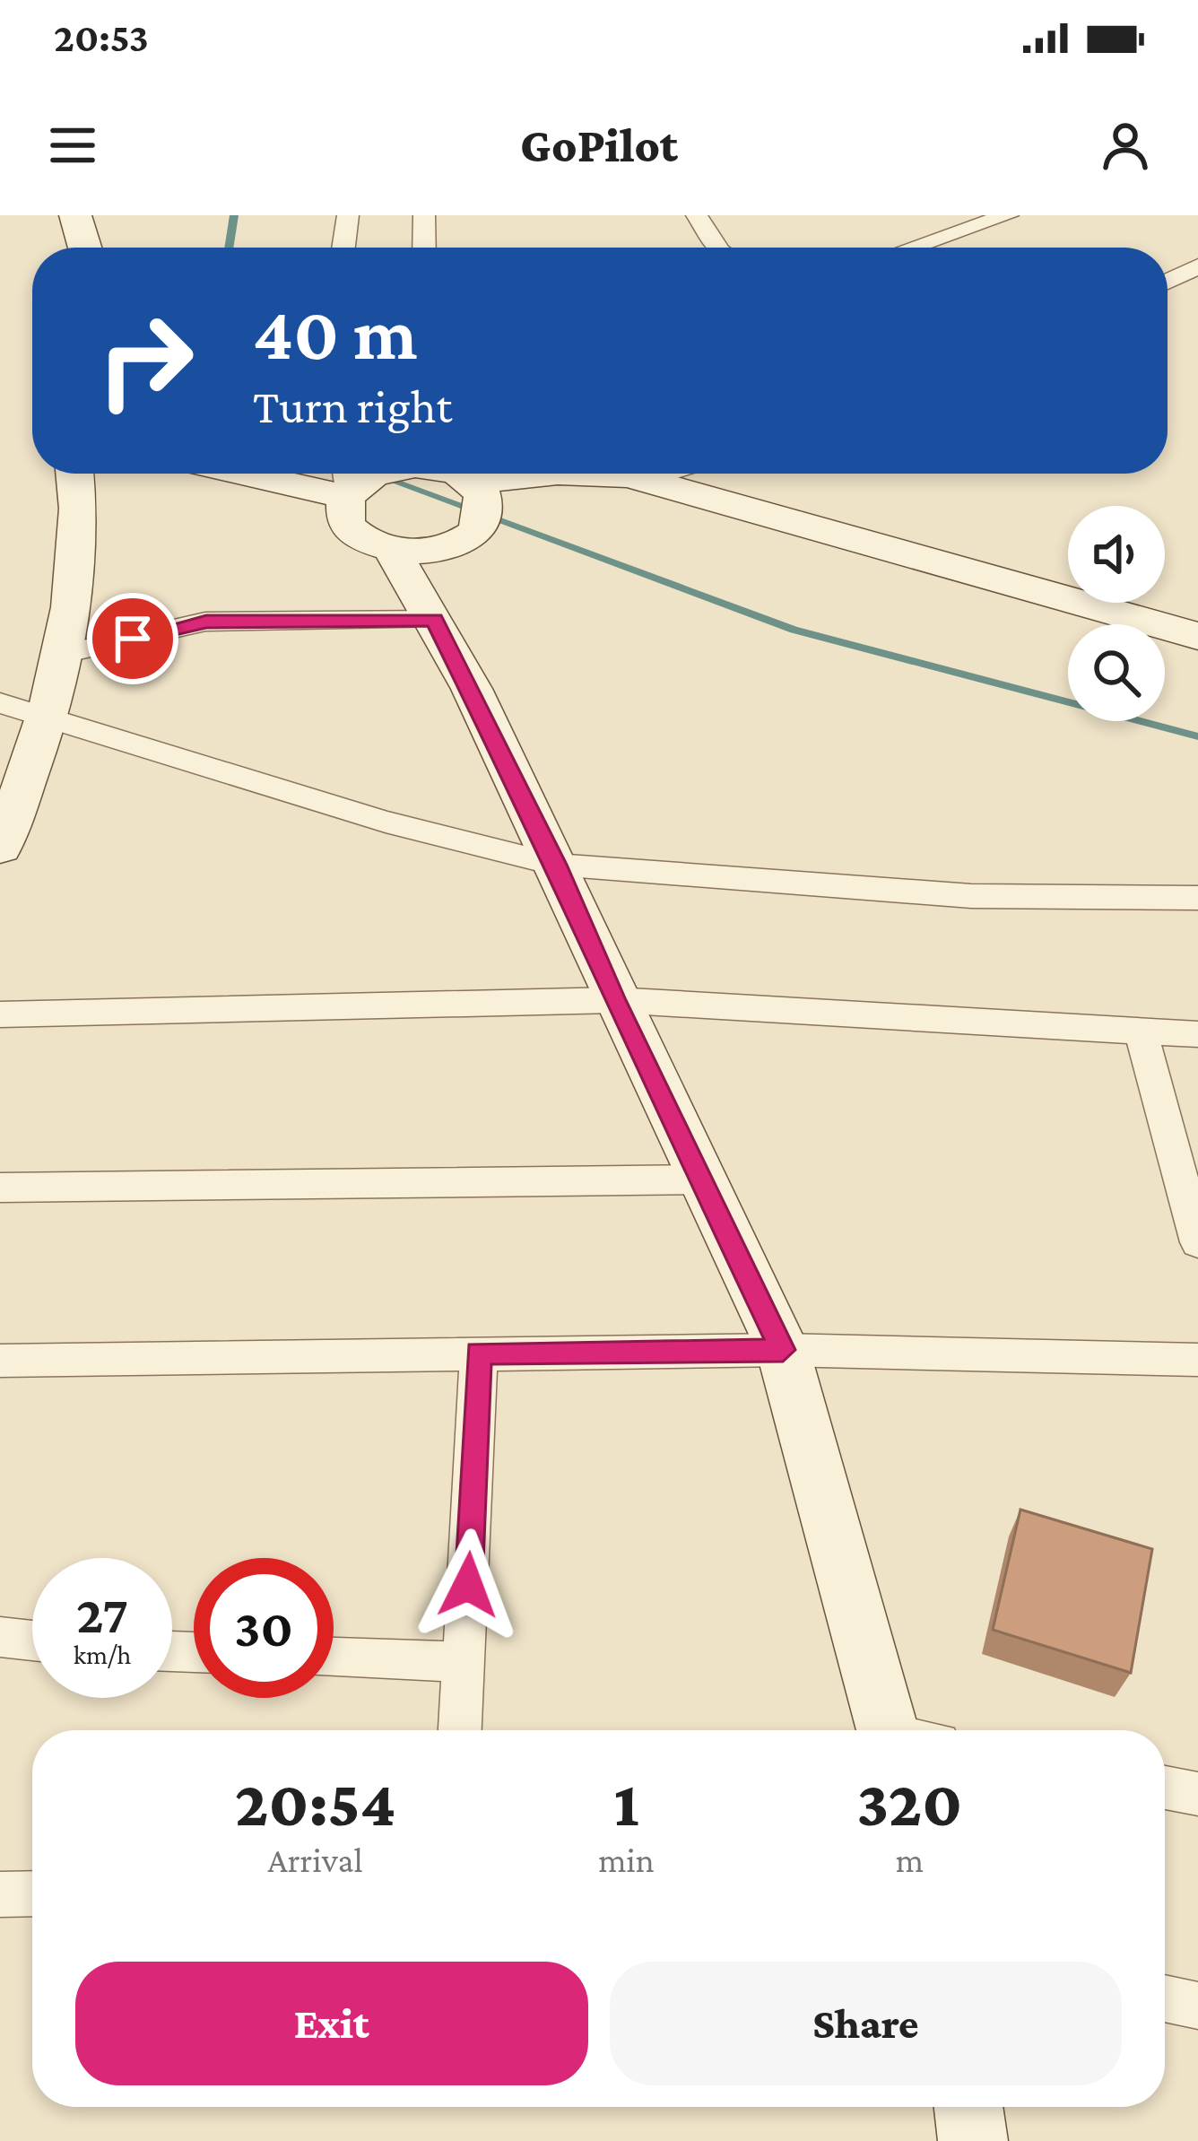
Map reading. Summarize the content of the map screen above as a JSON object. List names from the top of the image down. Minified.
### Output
{"page":{"status":"20:53","header":"GoPilot","turn":["40 m","Turn right"],"speed":"27 km/h","limit":"30","eta":["20:54","Arrival","1","min","320","m"],"buttons":["Exit","Share"]}}
